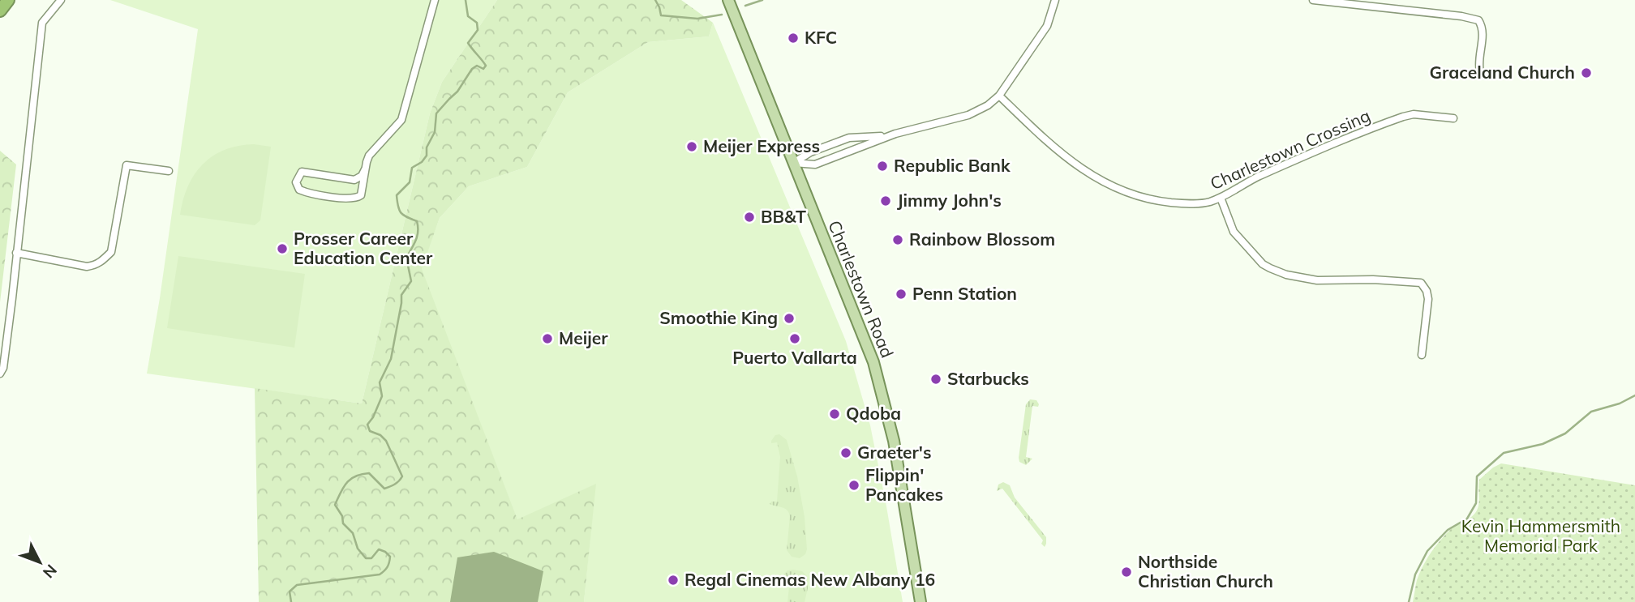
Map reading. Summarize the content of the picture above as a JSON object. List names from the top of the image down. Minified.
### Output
{"streets":{"main road":["Charlestown Road"],"street":["Charlestown Crossing"]},"parks":["Kevin Hammersmith Memorial Park"],"places":["KFC","Graceland Church","Meijer Express","Republic Bank","Jimmy John's","BB&T","Rainbow Blossom","Prosser Career Education Center","Penn Station","Smoothie King","Meijer","Puerto Vallarta","Starbucks","Qdoba","Graeter's","Flippin' Pancakes","Northside Christian Church","Regal Cinemas New Albany 16"],"north":"bottom right"}
